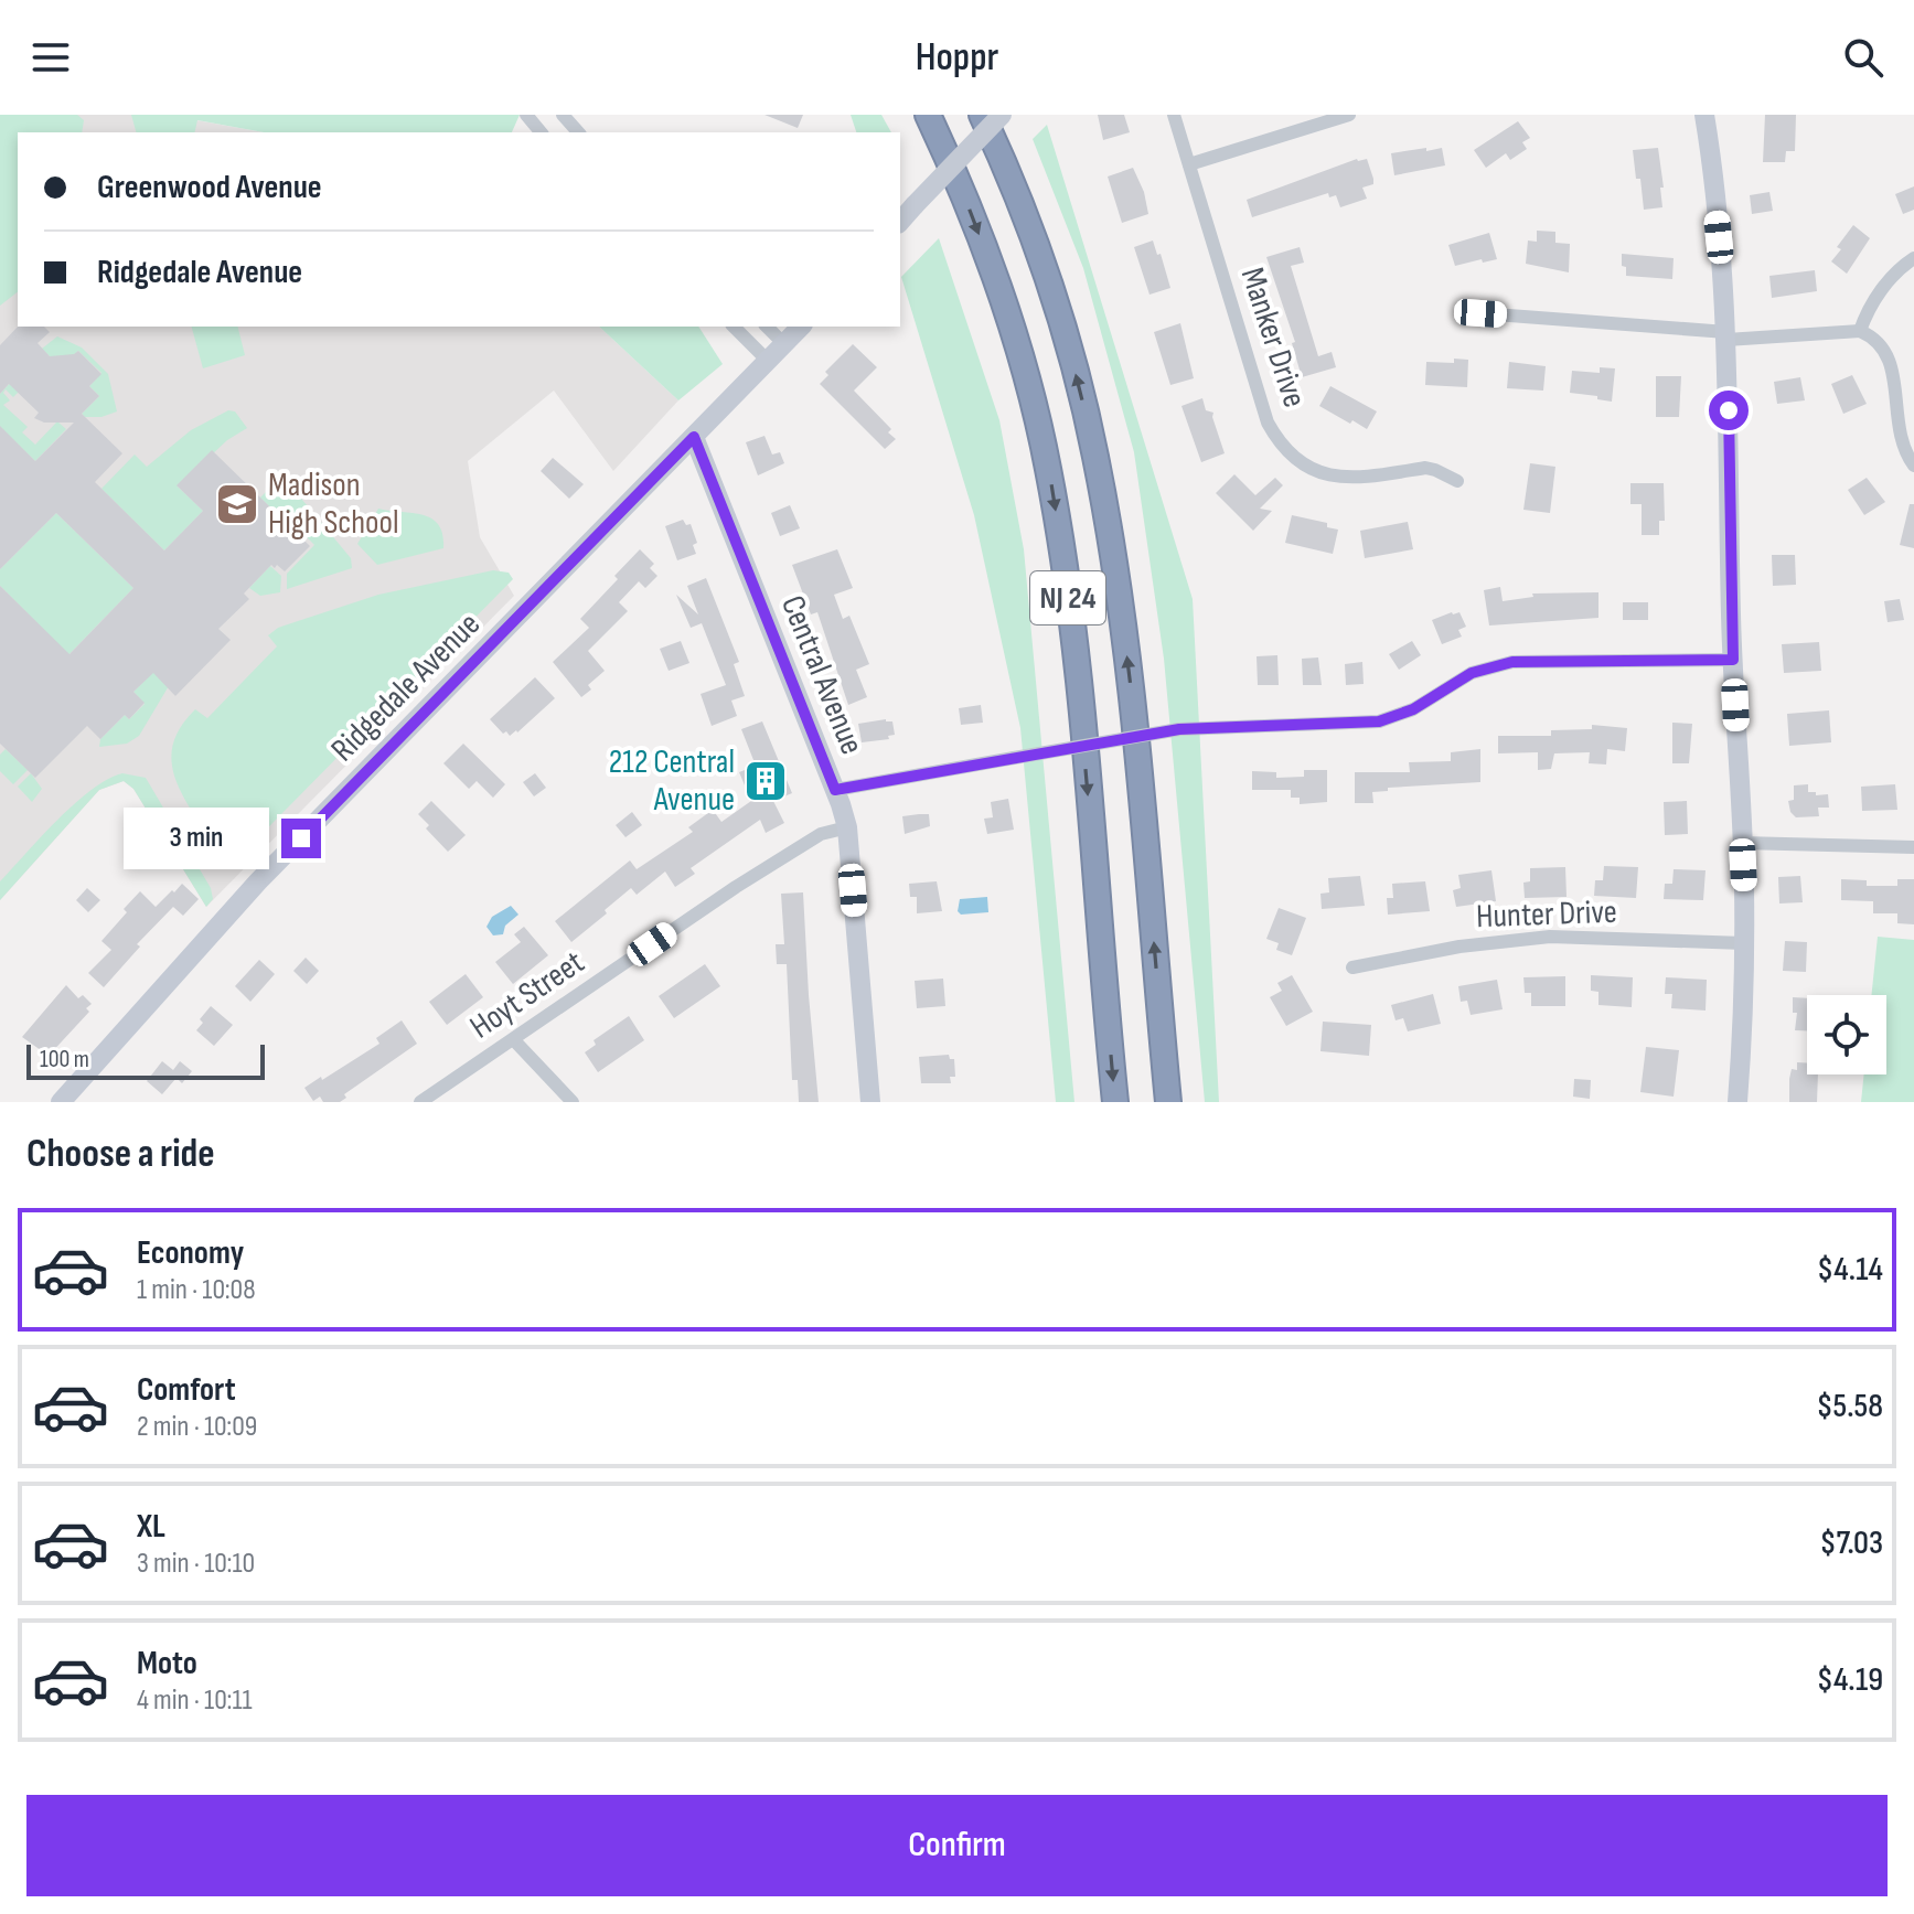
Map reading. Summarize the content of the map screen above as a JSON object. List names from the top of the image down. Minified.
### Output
{"streets":{"highway":["NJ 24"],"street":["Manker Drive","Central Avenue","Ridgedale Avenue","Hunter Drive","Hoyt Street"]},"crossings":[["Central Avenue","Ridgedale Avenue"],["Central Avenue","Hoyt Street"]],"places":{"school or university":["Madison High School"],"building":["212 Central Avenue"]},"scale_bar":"100 m","page":{"header":"Hoppr","banner":["Greenwood Avenue","Ridgedale Avenue"],"bubble":"3 min","scale":"100 m","heading":"Choose a ride","list":[{"name":"Economy","note":"1 min · 10:08","value":"$4.14"},{"name":"Comfort","note":"2 min · 10:09","value":"$5.58"},{"name":"XL","note":"3 min · 10:10","value":"$7.03"},{"name":"Moto","note":"4 min · 10:11","value":"$4.19"}],"buttons":"Confirm"}}
